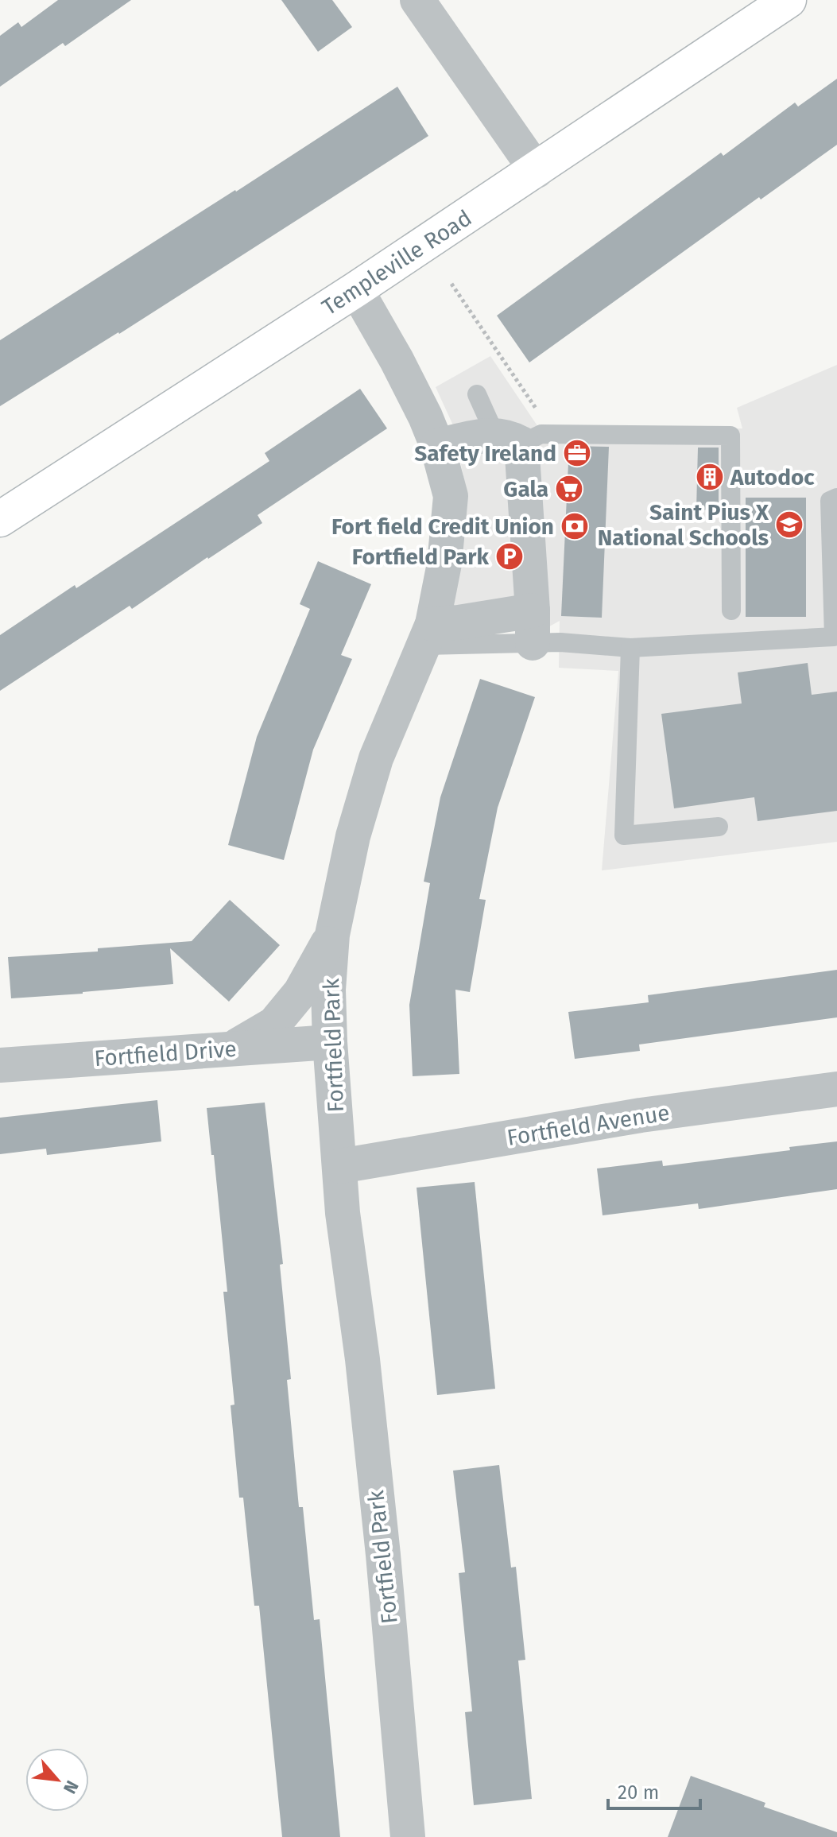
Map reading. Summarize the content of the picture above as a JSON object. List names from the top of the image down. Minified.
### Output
{"streets":{"main road":["Templeville Road"],"street":["Fortfield Park","Fortfield Drive","Fortfield Avenue"]},"crossings":[["Templeville Road","Fortfield Park"],["Fortfield Park","Fortfield Drive"],["Fortfield Park","Fortfield Avenue"]],"places":{"office":["Safety Ireland"],"building":["Autodoc"],"supermarket":["Gala"],"school or university":["Saint Pius X National Schools"],"bank":["Fort field Credit Union"],"parking":["Fortfield Park"]},"scale_bar":"20 m","north":"bottom right"}
